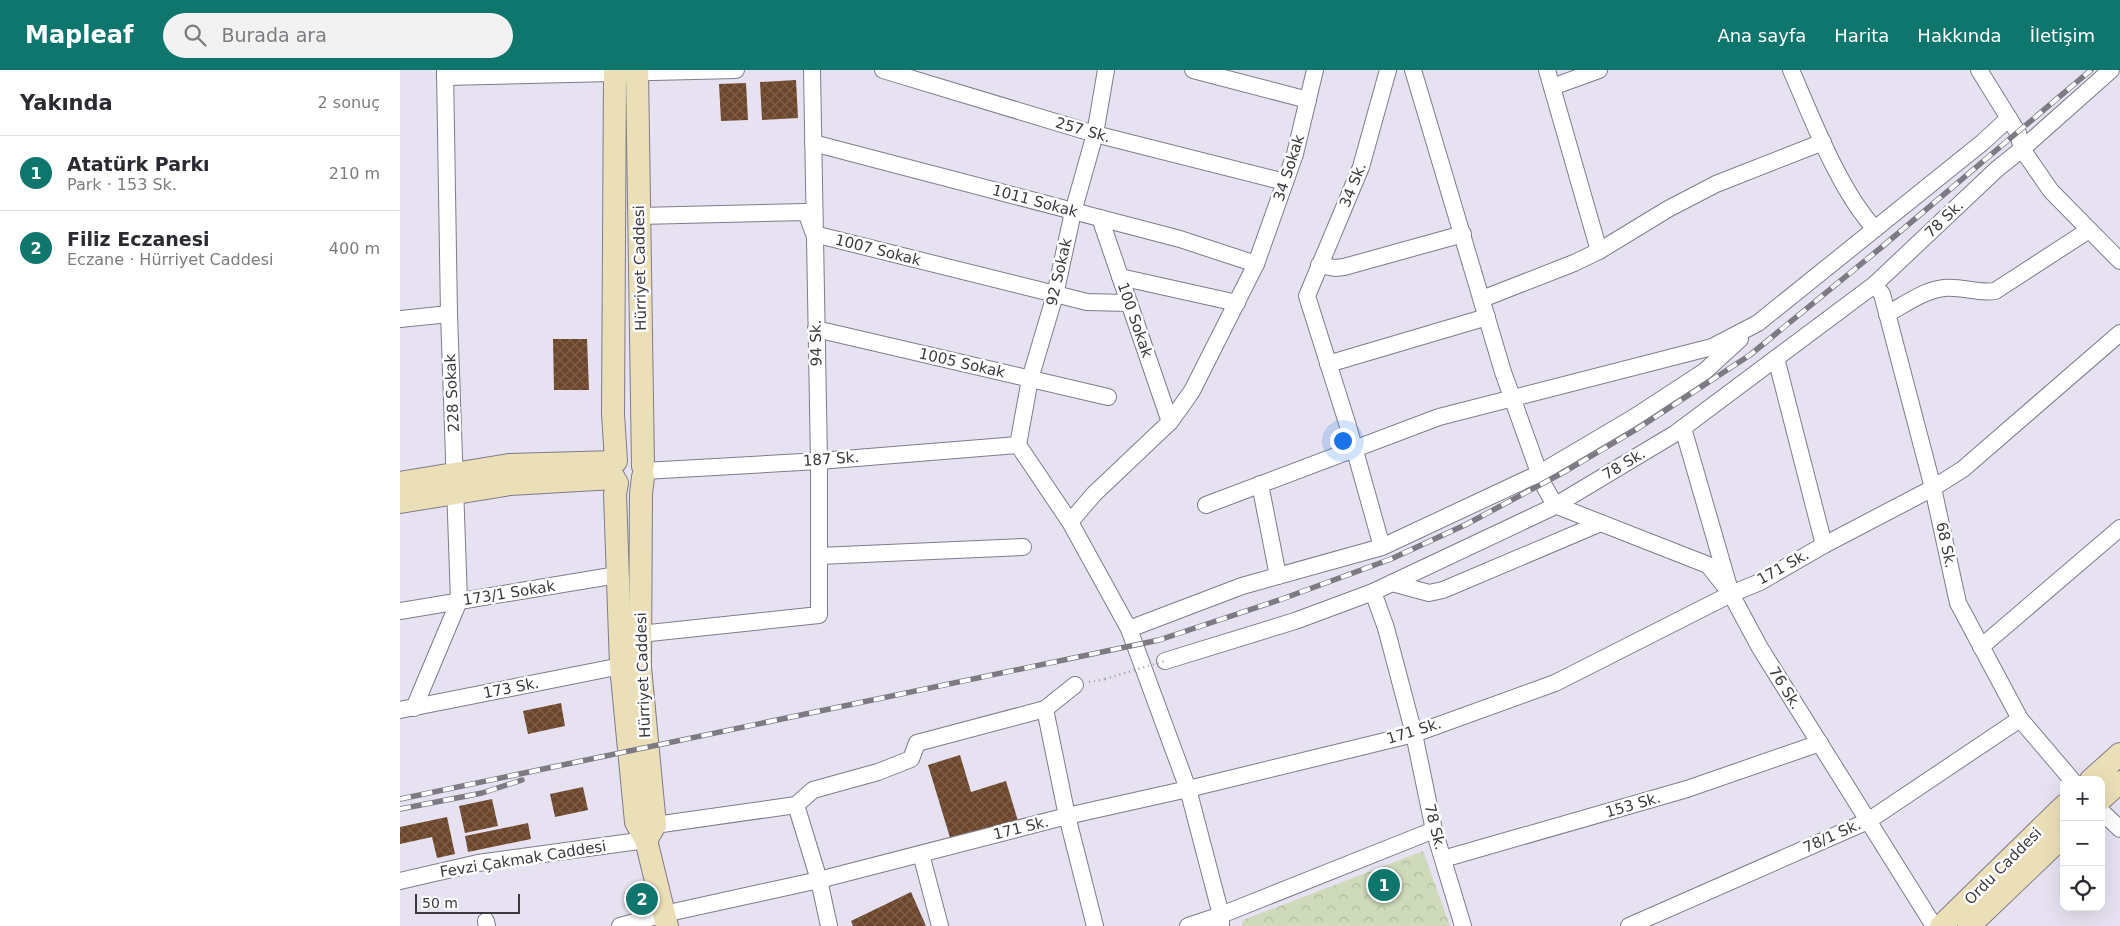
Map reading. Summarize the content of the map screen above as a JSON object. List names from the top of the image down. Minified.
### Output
{"streets":{"main road":["Hürriyet Caddesi","Ordu Caddesi"],"street":["257 Sk.","34 Sokak","34 Sk.","1011 Sokak","78 Sk.","1007 Sokak","92 Sokak","100 Sokak","94 Sk.","1005 Sokak","228 Sokak","187 Sk.","68 Sk.","171 Sk.","173/1 Sokak","173 Sk.","76 Sk.","153 Sk.","78/1 Sk.","Fevzi Çakmak Caddesi"]},"crossings":[["257 Sk.","34 Sokak"],["257 Sk.","92 Sokak"],["34 Sokak","1011 Sokak"],["34 Sokak","100 Sokak"],["1011 Sokak","92 Sokak"],["1011 Sokak","100 Sokak"],["1011 Sokak","94 Sk."],["78 Sk.","68 Sk."],["78 Sk.","171 Sk."],["78 Sk.","76 Sk."],["78 Sk.","153 Sk."],["1007 Sokak","Hürriyet Caddesi"],["1007 Sokak","92 Sokak"],["1007 Sokak","100 Sokak"],["1007 Sokak","94 Sk."],["Hürriyet Caddesi","94 Sk."],["Hürriyet Caddesi","187 Sk."],["Hürriyet Caddesi","171 Sk."],["Hürriyet Caddesi","173/1 Sokak"],["Hürriyet Caddesi","173 Sk."],["Hürriyet Caddesi","Fevzi Çakmak Caddesi"],["92 Sokak","1005 Sokak"],["92 Sokak","187 Sk."],["94 Sk.","1005 Sokak"],["94 Sk.","187 Sk."],["228 Sokak","173/1 Sokak"],["228 Sokak","173 Sk."],["68 Sk.","171 Sk."],["68 Sk.","78/1 Sk."],["171 Sk.","76 Sk."],["76 Sk.","153 Sk."],["76 Sk.","78/1 Sk."]],"scale_bar":"50 m","page":{"header":"Mapleaf","search":"Burada ara","nav":["Ana sayfa","Harita","Hakkında","İletişim"],"heading":["Yakında","2 sonuç"],"list":[{"mark":"1","name":"Atatürk Parkı","note":"Park · 153 Sk.","value":"210 m"},{"mark":"2","name":"Filiz Eczanesi","note":"Eczane · Hürriyet Caddesi","value":"400 m"}],"map_buttons":["+","−"],"pins":["1","2"],"scale":"50 m"}}
